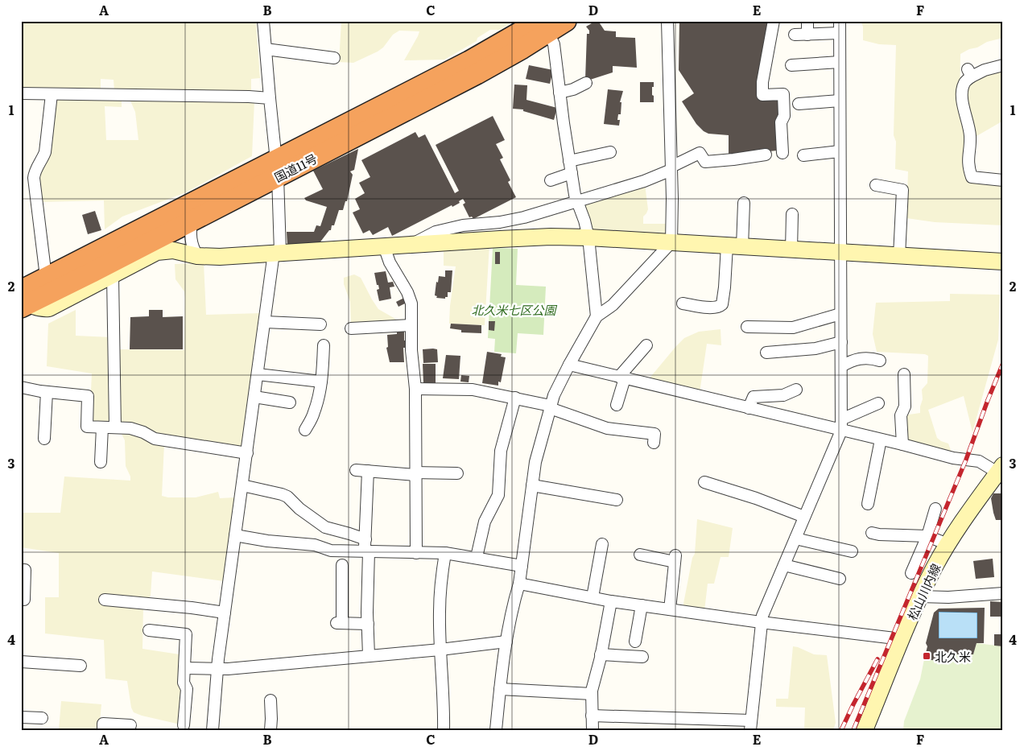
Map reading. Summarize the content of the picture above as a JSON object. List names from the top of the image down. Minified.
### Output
{"streets":{"highway":["国道11号"],"street":["松山川内線"]},"parks":["北久米七区公園"],"places":{"transit":["北久米"]},"grid":{"columns":["A","B","C","D","E","F"],"rows":["1","2","3","4"]}}
